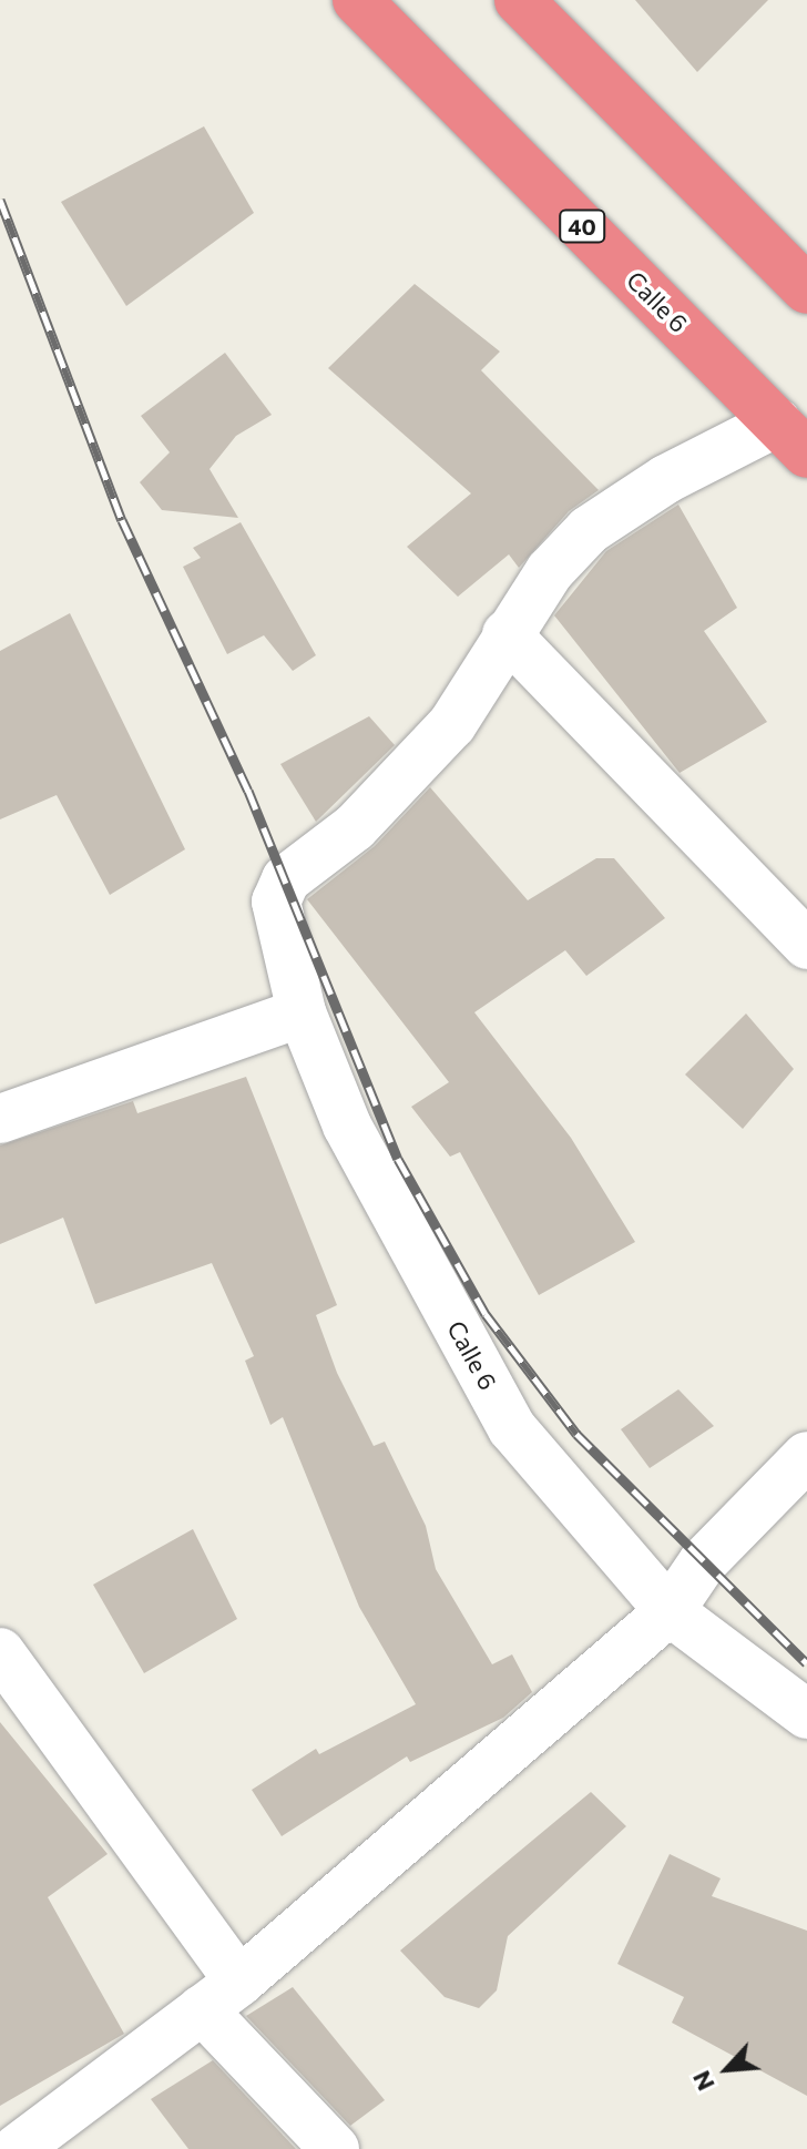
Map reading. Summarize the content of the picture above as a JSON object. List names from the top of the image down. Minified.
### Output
{"streets":{"highway":["40","Calle 6"]},"north":"bottom left"}
